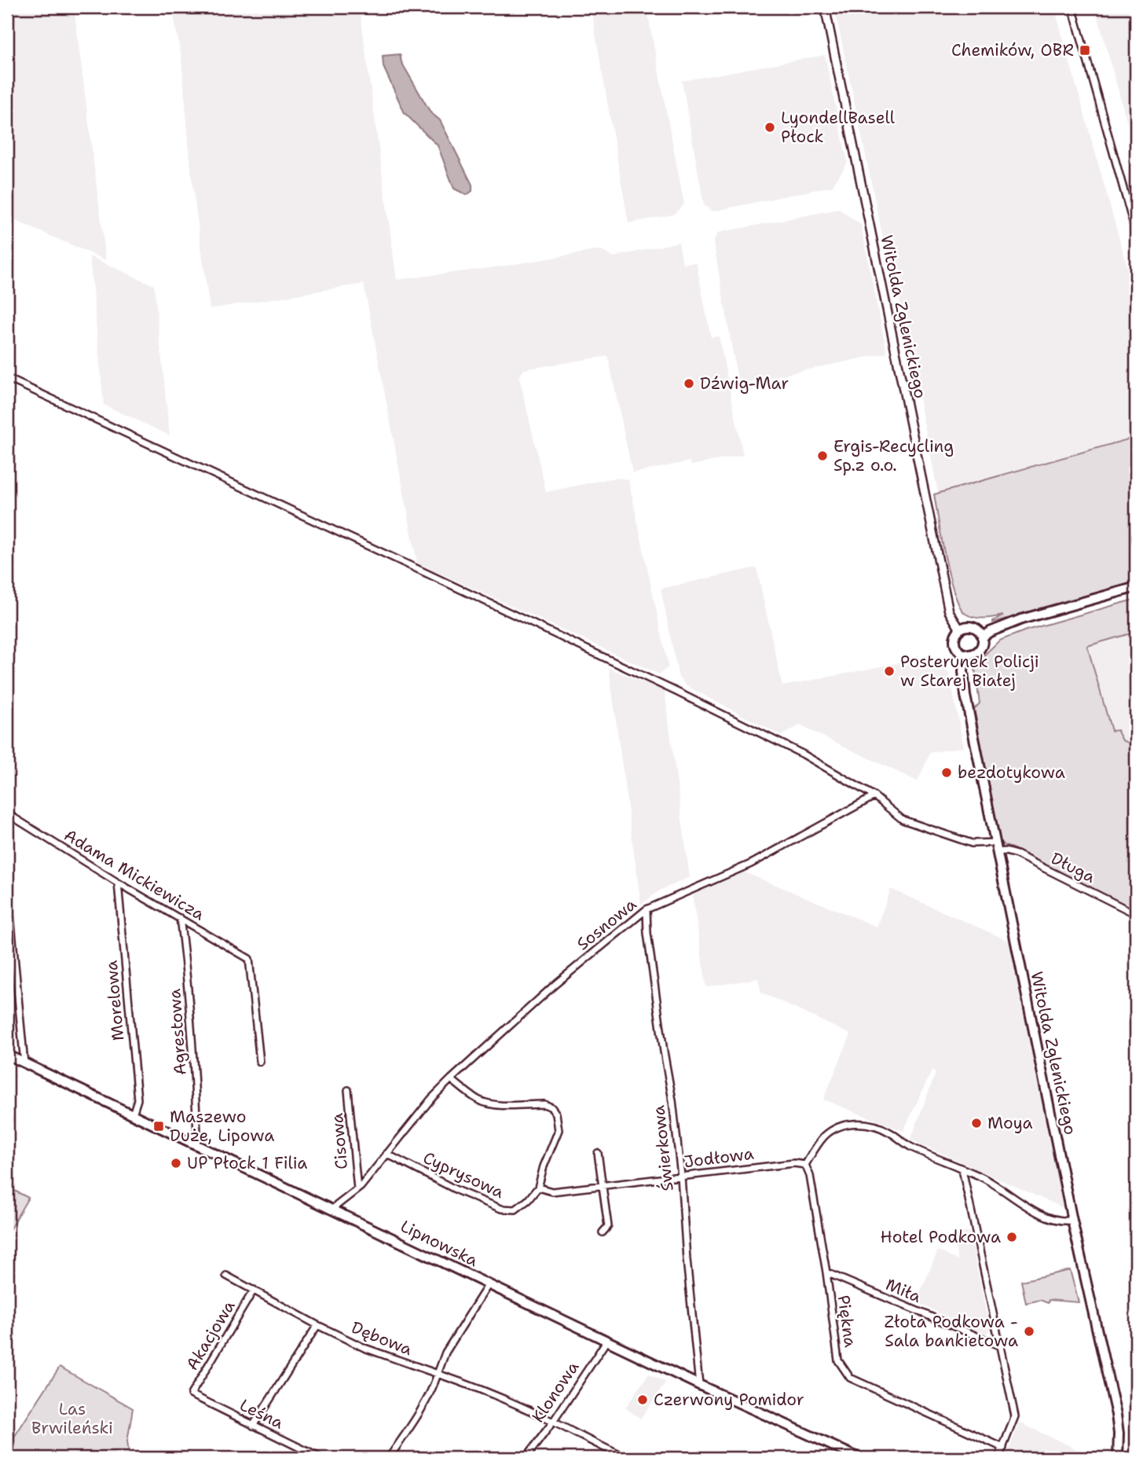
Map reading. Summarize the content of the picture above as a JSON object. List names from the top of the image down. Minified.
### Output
{"streets":{"main road":["Witolda Zglenickiego","Lipnowska"],"street":["Długa","Adama Mickiewicza","Sosnowa","Morelowa","Agrestowa","Cisowa","Świerkowa","Jodłowa","Cyprysowa","Miła","Piękna","Akacjowa","Dębowa","Klonowa","Leśna"]},"crossings":[["Witolda Zglenickiego","Długa"],["Adama Mickiewicza","Morelowa"],["Adama Mickiewicza","Agrestowa"],["Sosnowa","Cisowa"],["Sosnowa","Świerkowa"],["Sosnowa","Cyprysowa"],["Sosnowa","Lipnowska"],["Morelowa","Lipnowska"],["Agrestowa","Lipnowska"],["Świerkowa","Jodłowa"],["Świerkowa","Lipnowska"],["Jodłowa","Cyprysowa"],["Jodłowa","Piękna"],["Lipnowska","Klonowa"],["Miła","Piękna"],["Akacjowa","Dębowa"],["Akacjowa","Leśna"],["Dębowa","Klonowa"]],"parks":["Las Brwileński"],"places":{"transit":["Chemików, OBR","Maszewo Duże, Lipowa"],"other":["LyondellBasell Płock","Dźwig-Mar","Ergis-Recycling Sp.z o.o.","Posterunek Policji w Starej Białej","bezdotykowa","Moya","UP Płock 1 Filia","Hotel Podkowa","Złota Podkowa - Sala bankietowa","Czerwony Pomidor"]}}
